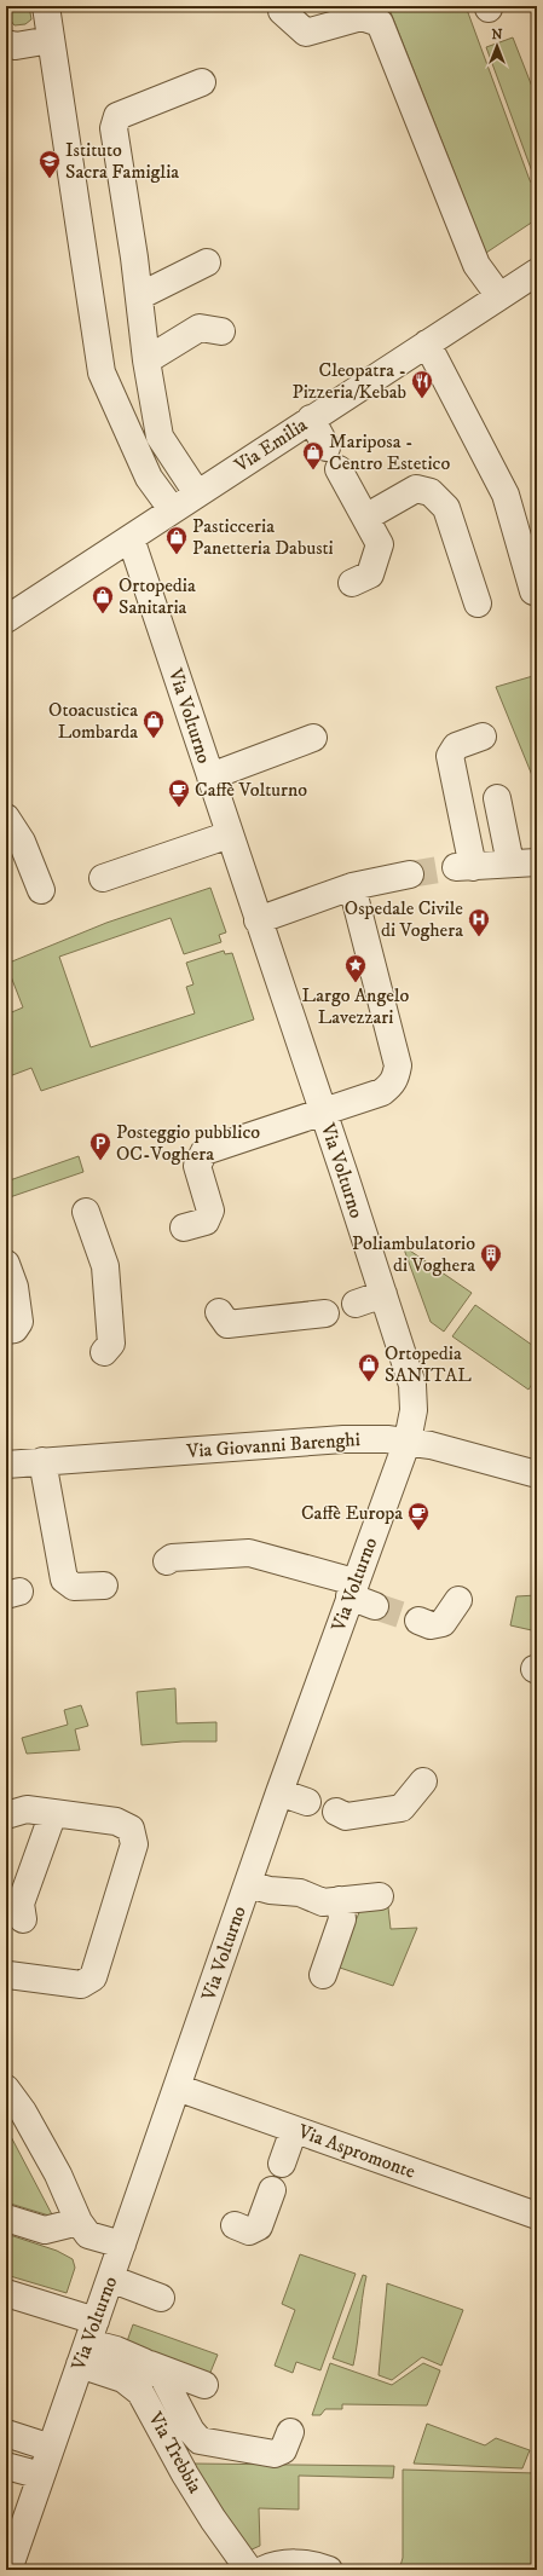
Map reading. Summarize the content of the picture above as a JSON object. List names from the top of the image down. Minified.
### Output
{"streets":{"street":["Via Emilia","Via Volturno","Via Giovanni Barenghi","Via Aspromonte","Via Trebbia"]},"crossings":[["Via Emilia","Via Volturno"],["Via Volturno","Via Giovanni Barenghi"],["Via Volturno","Via Aspromonte"],["Via Volturno","Via Trebbia"]],"places":{"school or university":["Istituto Sacra Famiglia"],"restaurant":["Cleopatra - Pizzeria/Kebab"],"shop":["Mariposa - Centro Estetico","Pasticceria Panetteria Dabusti","Ortopedia Sanitaria","Otoacustica Lombarda","Ortopedia SANITAL"],"cafe":["Caffè Volturno","Caffè Europa"],"hospital":["Ospedale Civile di Voghera"],"place":["Largo Angelo Lavezzari"],"parking":["Posteggio pubblico OC-Voghera"],"building":["Poliambulatorio di Voghera"]},"north":"top"}
